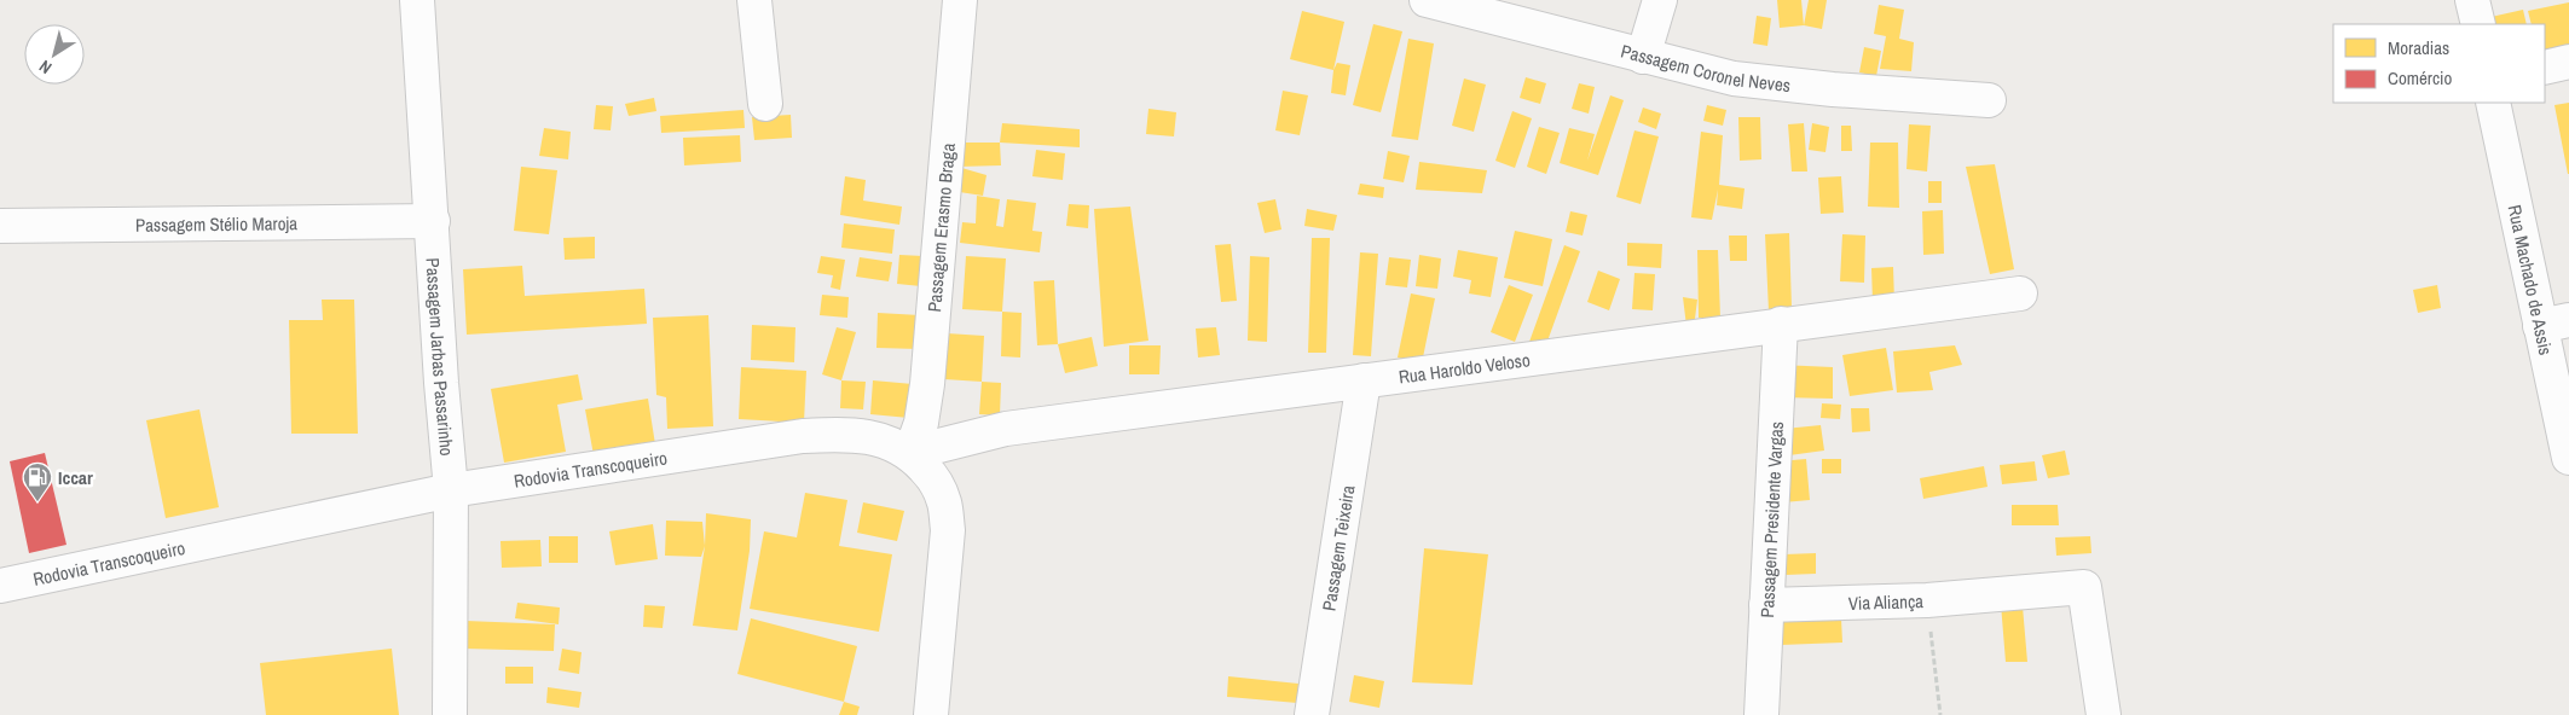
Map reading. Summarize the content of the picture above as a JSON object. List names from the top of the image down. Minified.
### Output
{"streets":{"street":["Passagem Coronel Neves","Passagem Stélio Maroja","Passagem Erasmo Braga","Rua Machado de Assis","Passagem Jarbas Passarinho","Rua Haroldo Veloso","Rodovia Transcoqueiro","Passagem Presidente Vargas","Passagem Teixeira","Via Aliança"]},"crossings":[["Passagem Stélio Maroja","Passagem Jarbas Passarinho"],["Passagem Erasmo Braga","Rua Haroldo Veloso"],["Passagem Erasmo Braga","Rodovia Transcoqueiro"],["Passagem Jarbas Passarinho","Rodovia Transcoqueiro"],["Rua Haroldo Veloso","Rodovia Transcoqueiro"],["Rua Haroldo Veloso","Passagem Presidente Vargas"],["Rua Haroldo Veloso","Passagem Teixeira"],["Passagem Presidente Vargas","Via Aliança"]],"places":{"fuel station":["Iccar"]},"legend":["Moradias","Comércio"],"north":"bottom left"}
